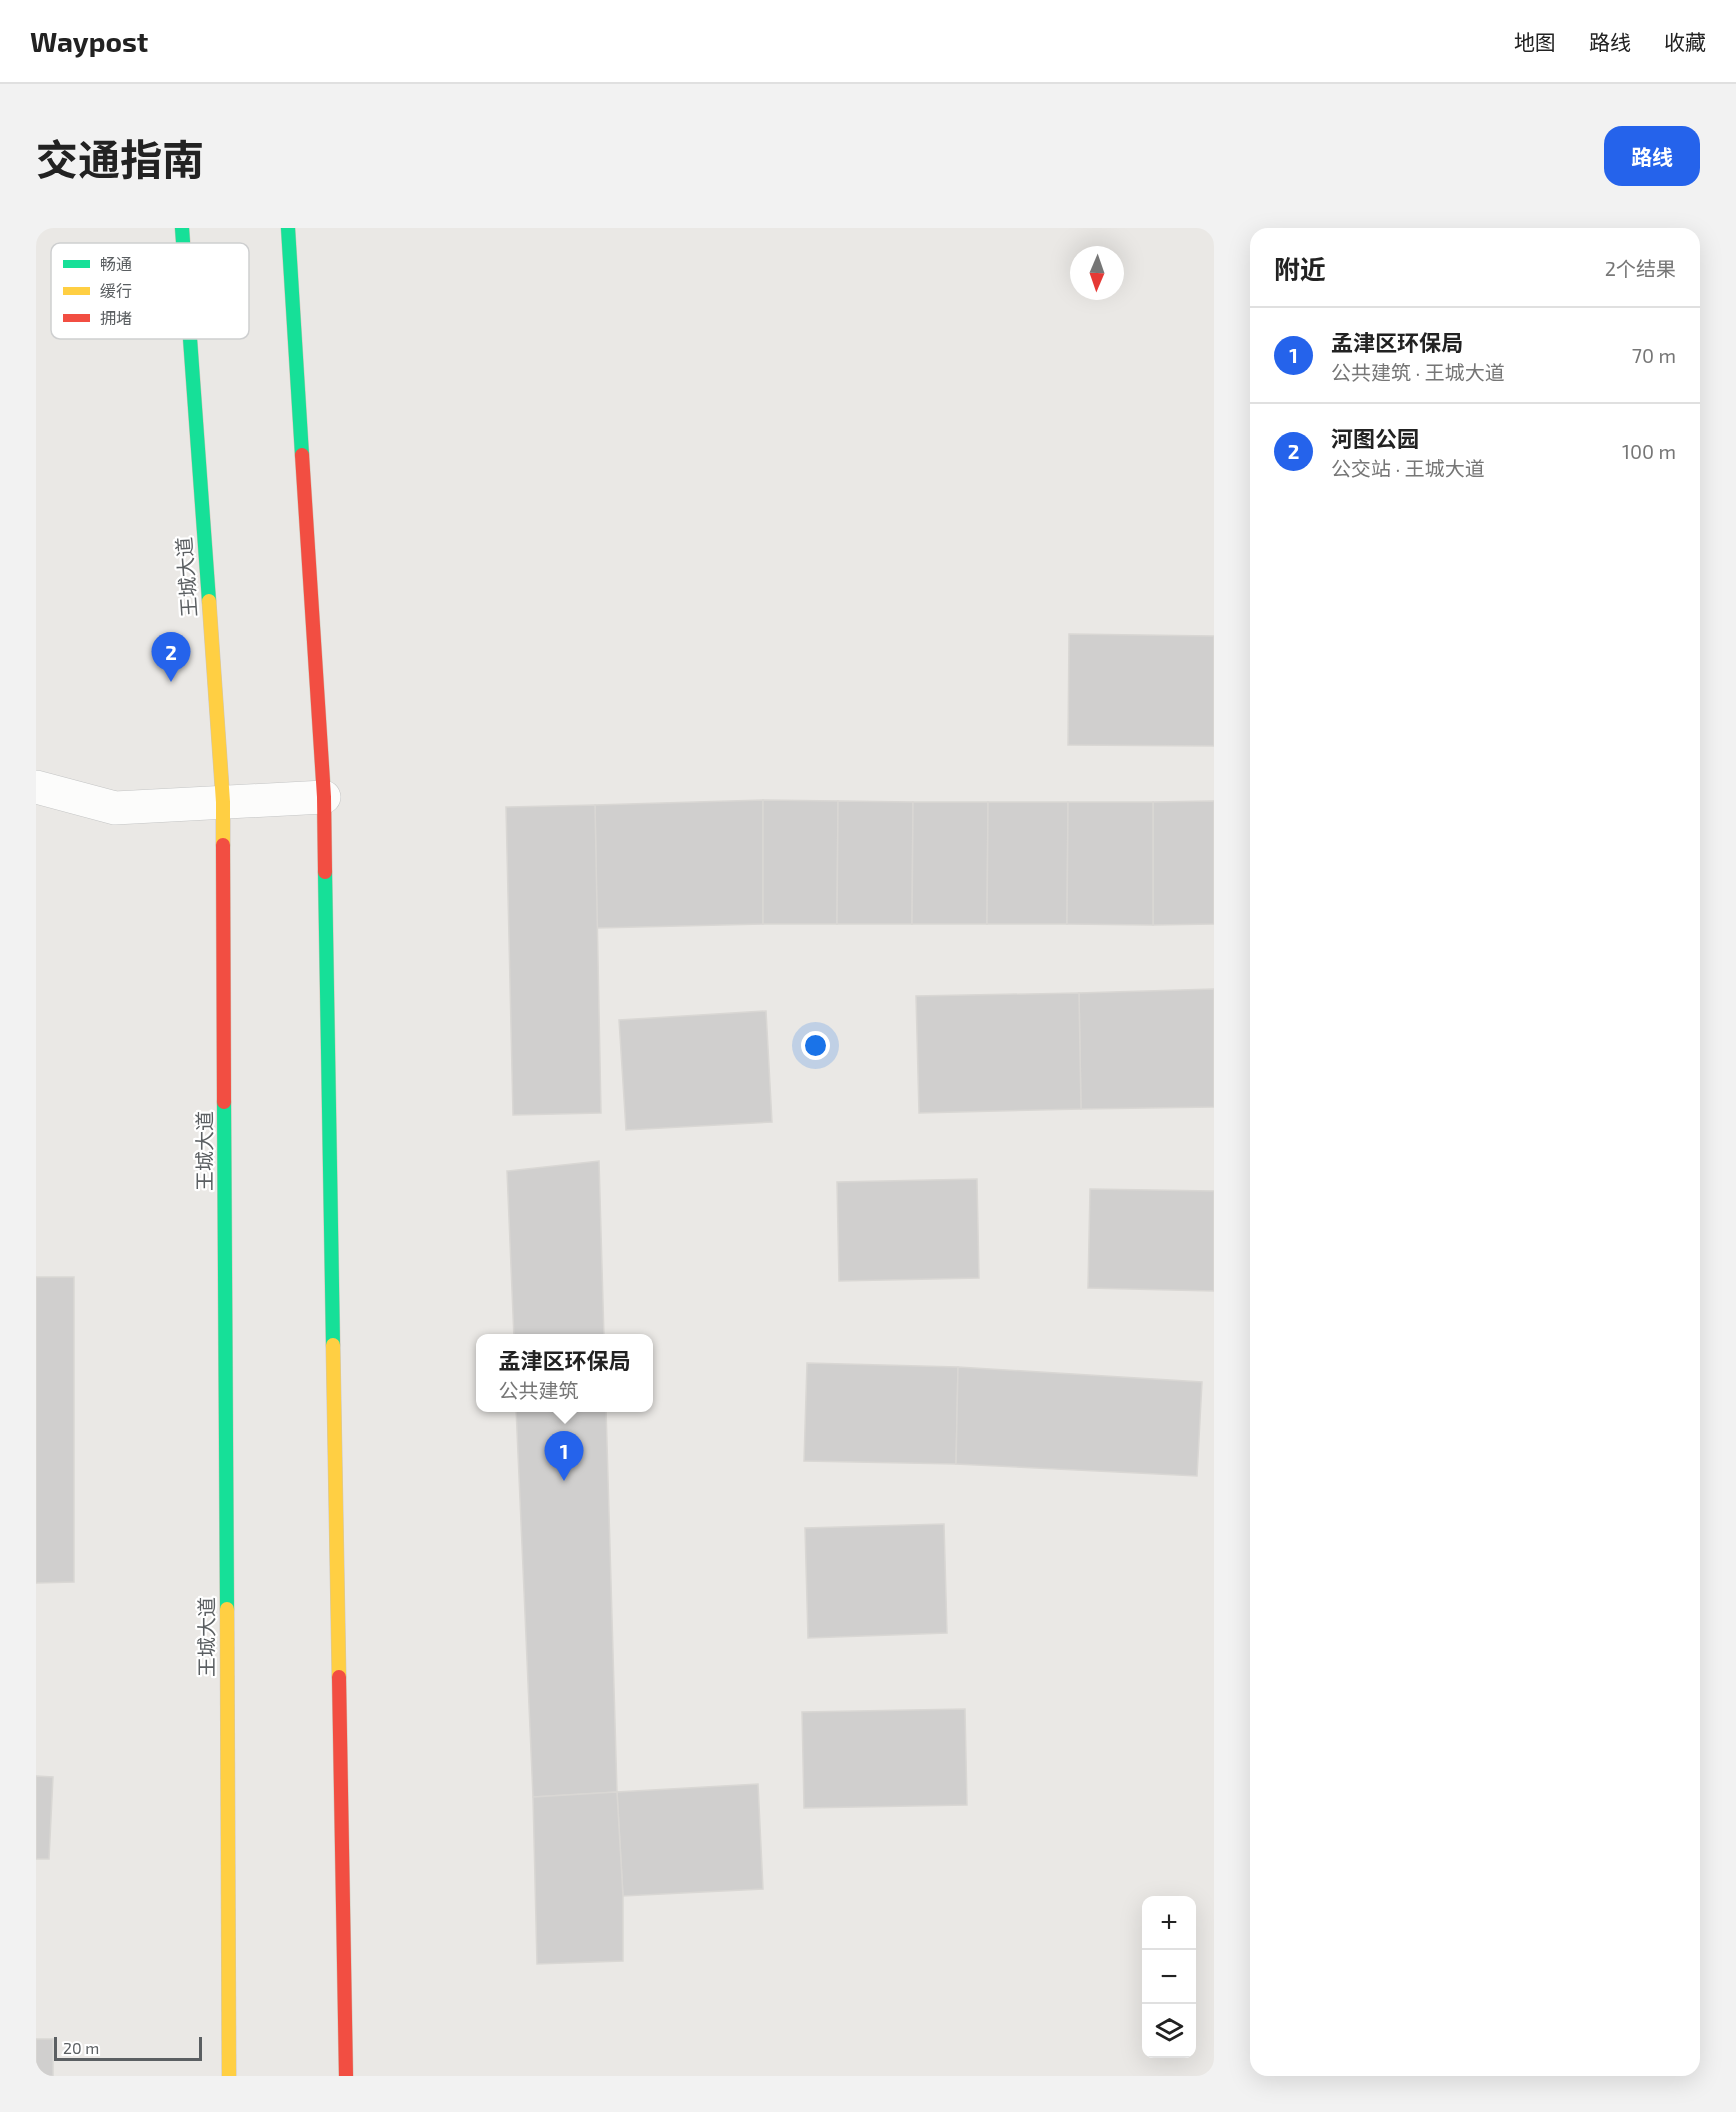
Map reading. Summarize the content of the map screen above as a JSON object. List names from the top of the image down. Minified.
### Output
{"streets":{"main road":["王城大道"]},"legend":["畅通","缓行","拥堵"],"scale_bar":"20 m","north":"bottom","page":{"header":"Waypost","nav":["地图","路线","收藏"],"title":"交通指南","buttons":"路线","heading":["附近","2个结果"],"list":[{"mark":"1","name":"孟津区环保局","note":"公共建筑 · 王城大道","value":"70 m"},{"mark":"2","name":"河图公园","note":"公交站 · 王城大道","value":"100 m"}],"pins":["2","1"],"popup":["孟津区环保局","公共建筑"],"map_buttons":["+","−"],"scale":"20 m"}}
